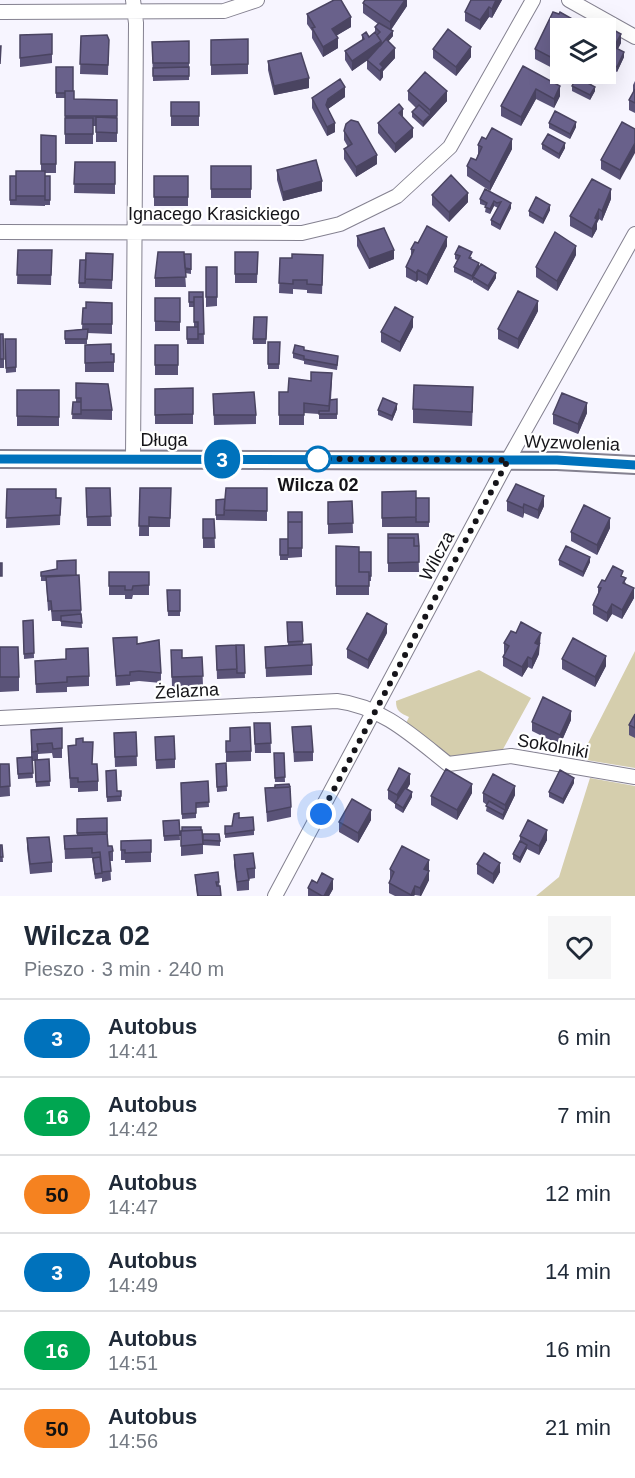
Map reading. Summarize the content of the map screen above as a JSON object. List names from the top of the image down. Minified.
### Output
{"streets":{"street":["Ignacego Krasickiego","Długa","Wyzwolenia","Wilcza","Żelazna","Sokolniki"]},"crossings":[["Długa","Wyzwolenia"],["Długa","Wilcza"],["Wyzwolenia","Wilcza"],["Wilcza","Żelazna"],["Wilcza","Sokolniki"],["Żelazna","Sokolniki"]],"places":["Wilcza 02"],"lines":["bus line 3"],"page":{"on_map":"3","heading":["Wilcza 02","Pieszo · 3 min · 240 m"],"list":[{"mark":"3","name":"Autobus","note":"14:41","value":"6 min"},{"mark":"16","name":"Autobus","note":"14:42","value":"7 min"},{"mark":"50","name":"Autobus","note":"14:47","value":"12 min"},{"mark":"3","name":"Autobus","note":"14:49","value":"14 min"},{"mark":"16","name":"Autobus","note":"14:51","value":"16 min"},{"mark":"50","name":"Autobus","note":"14:56","value":"21 min"}]}}
